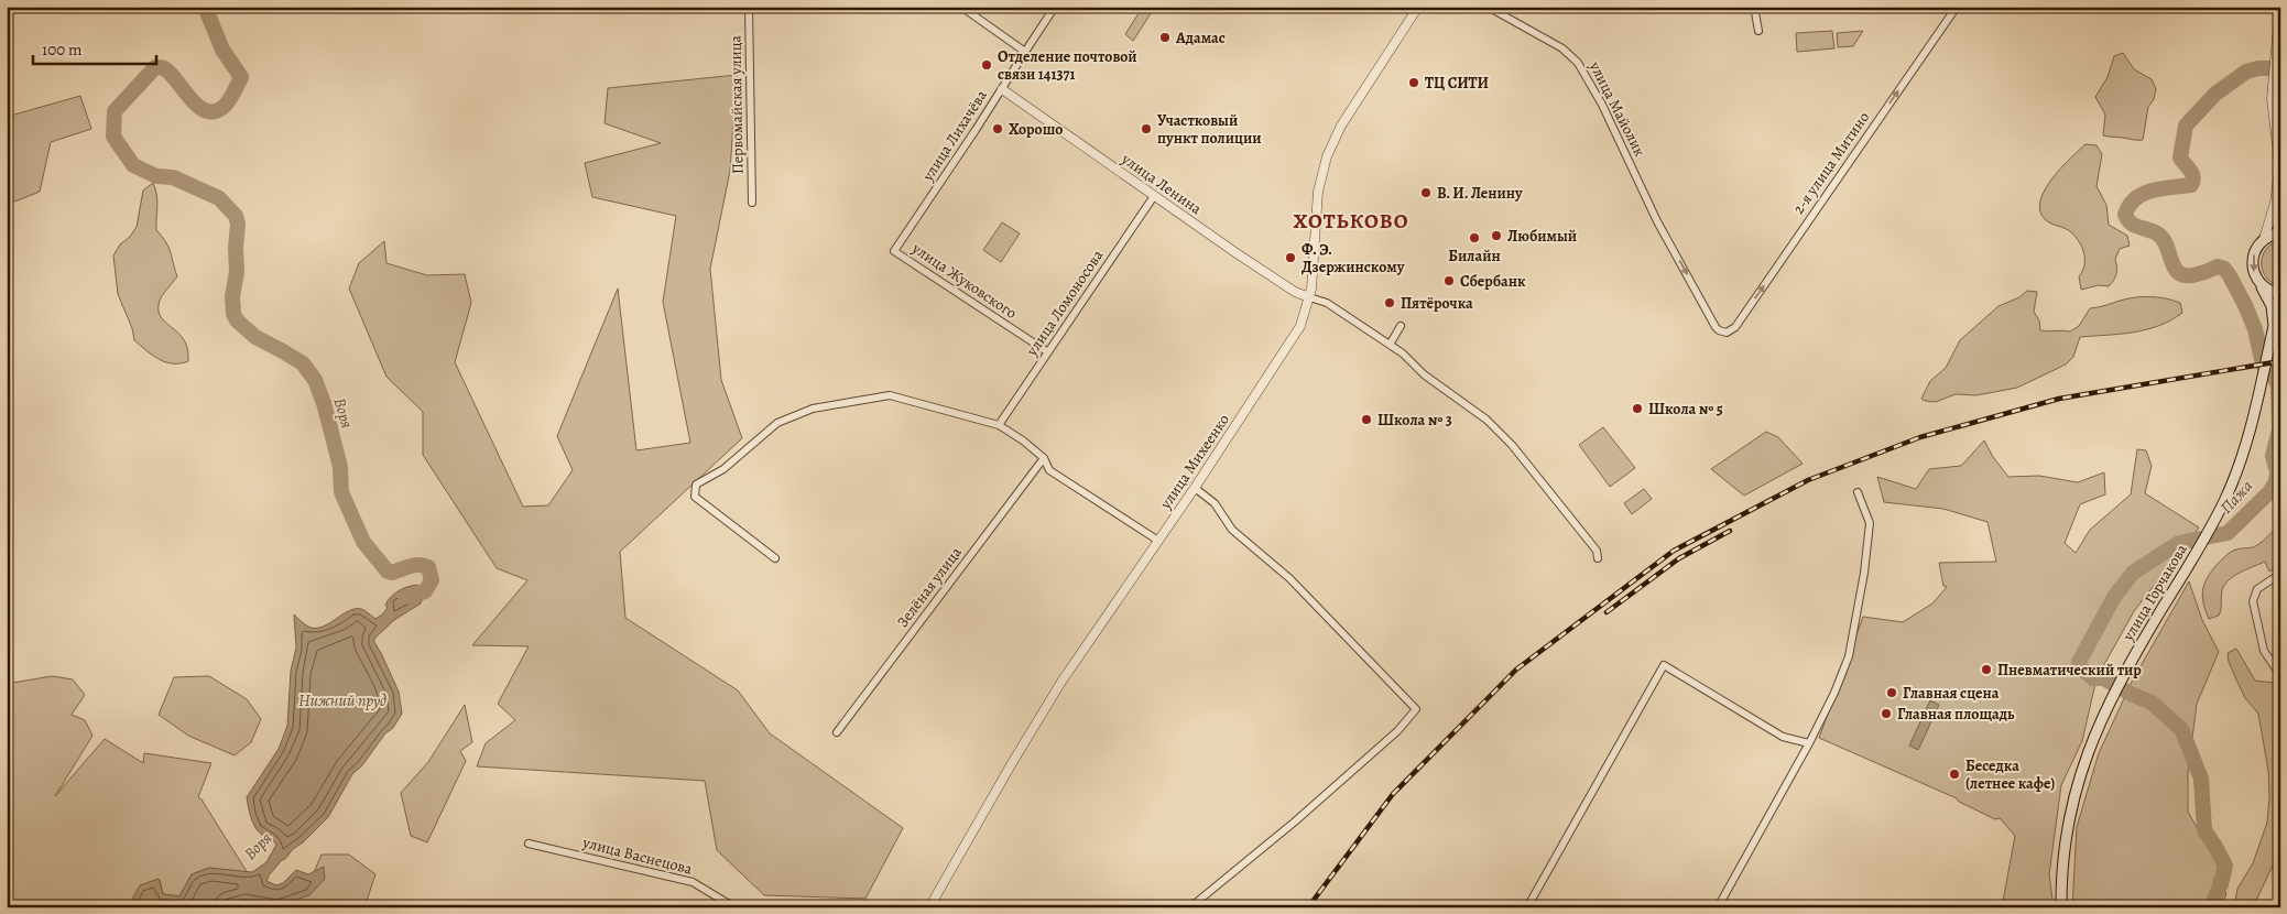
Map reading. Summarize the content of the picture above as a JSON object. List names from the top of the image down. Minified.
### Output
{"streets":{"main road":["улица Горчакова"],"street":["Первомайская улица","улица Майолик","улица Лихачёва","2-я улица Митино","улица Ленина","улица Жуковского","улица Ломоносова","улица Михеенко","Зелёная улица","улица Васнецова"]},"crossings":[["улица Майолик","2-я улица Митино"],["улица Лихачёва","улица Ленина"],["улица Лихачёва","улица Жуковского"],["улица Ленина","улица Ломоносова"],["улица Ленина","улица Михеенко"],["улица Жуковского","улица Ломоносова"]],"districts":["ХОТЬКОВО"],"water":["Воря","Пажа","Нижний пруд"],"places":["Адамас","Отделение почтовой связи 141371","ТЦ СИТИ","Хорошо","Участковый пункт полиции","В. И. Ленину","Любимый","Билайн","Ф. Э. Дзержинскому","Сбербанк","Пятёрочка","Школа № 5","Школа № 3","Пневматический тир","Главная сцена","Главная площадь","Беседка (летнее кафе)"],"scale_bar":"100 m"}
